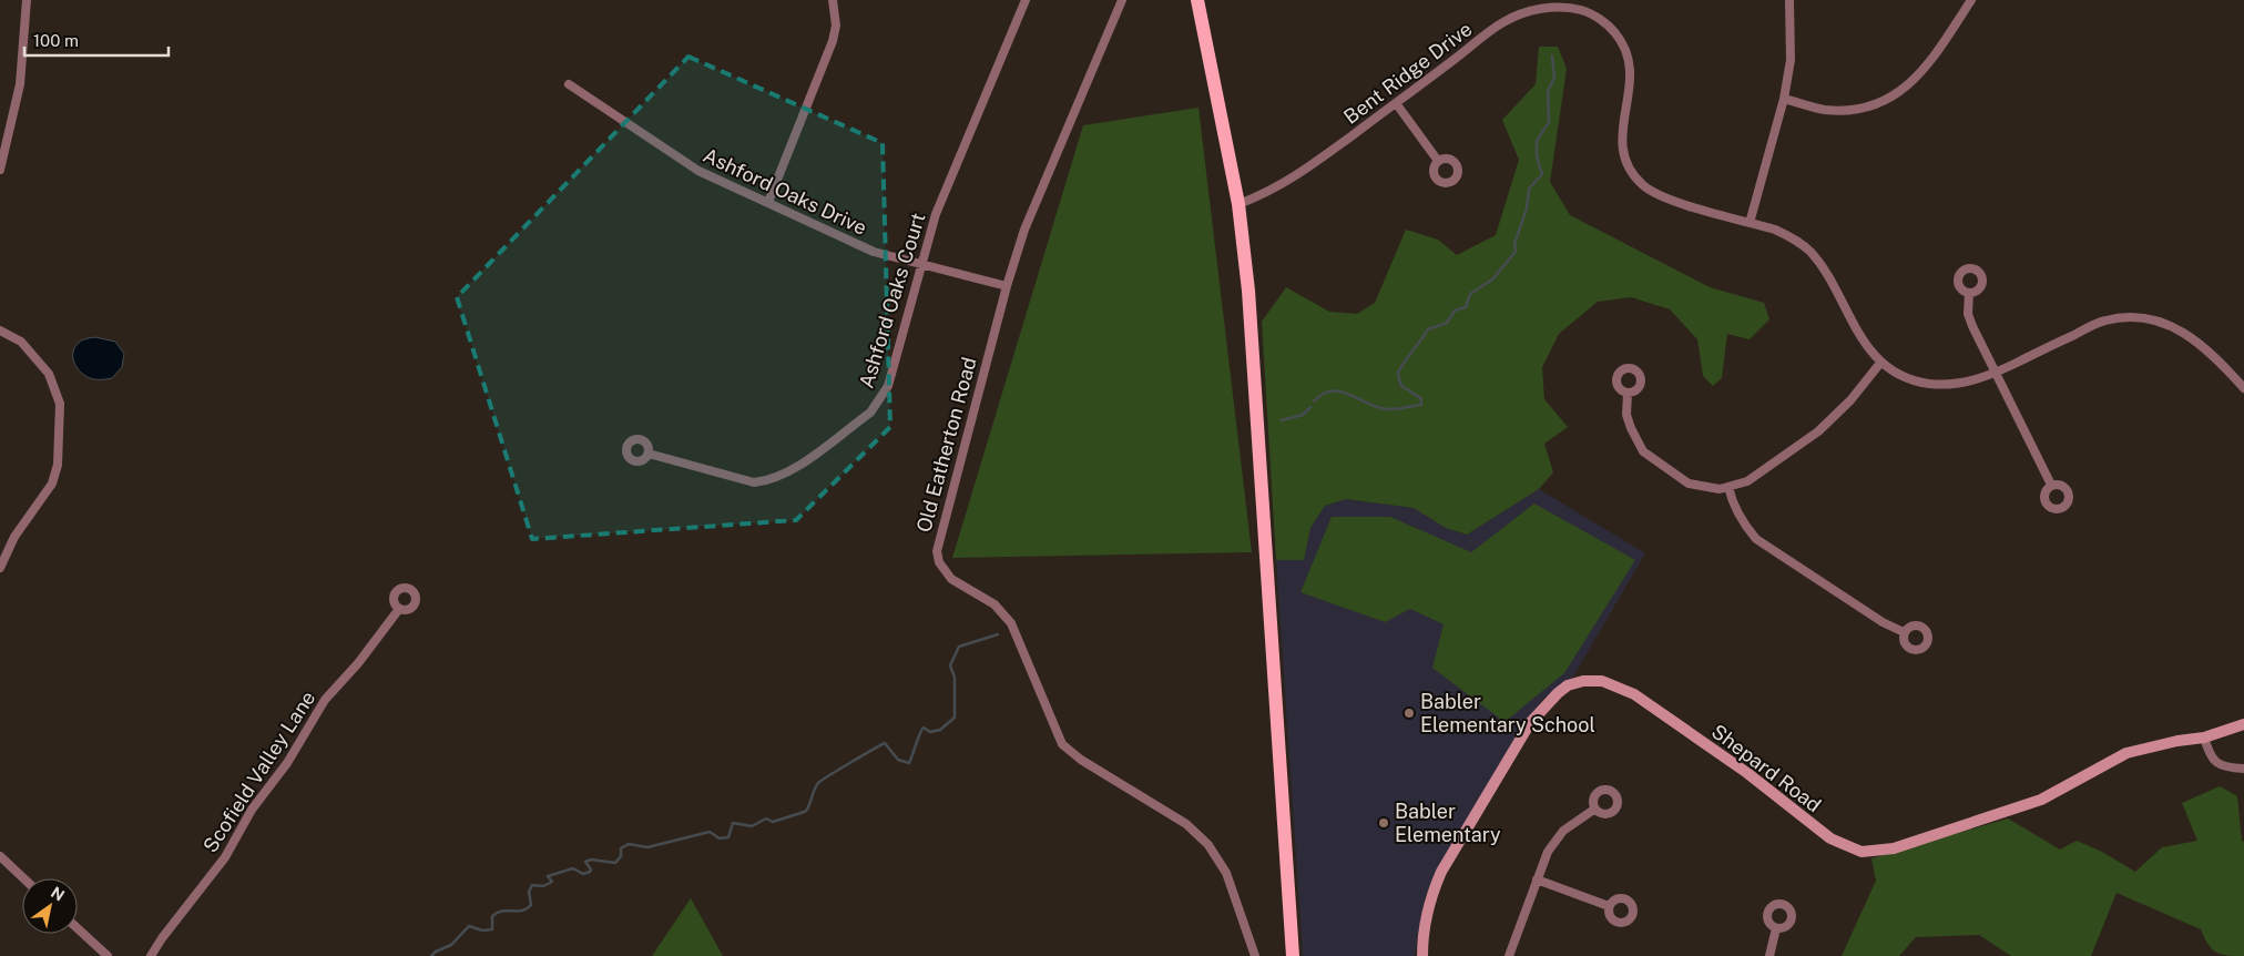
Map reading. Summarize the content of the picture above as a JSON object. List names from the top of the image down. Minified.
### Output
{"streets":{"street":["Bent Ridge Drive","Ashford Oaks Drive","Ashford Oaks Court","Old Eatherton Road","Shepard Road","Scofield Valley Lane"]},"crossings":[["Ashford Oaks Drive","Ashford Oaks Court"],["Ashford Oaks Drive","Old Eatherton Road"]],"places":["Babler Elementary School","Babler Elementary"],"scale_bar":"100 m","north":"top right"}
